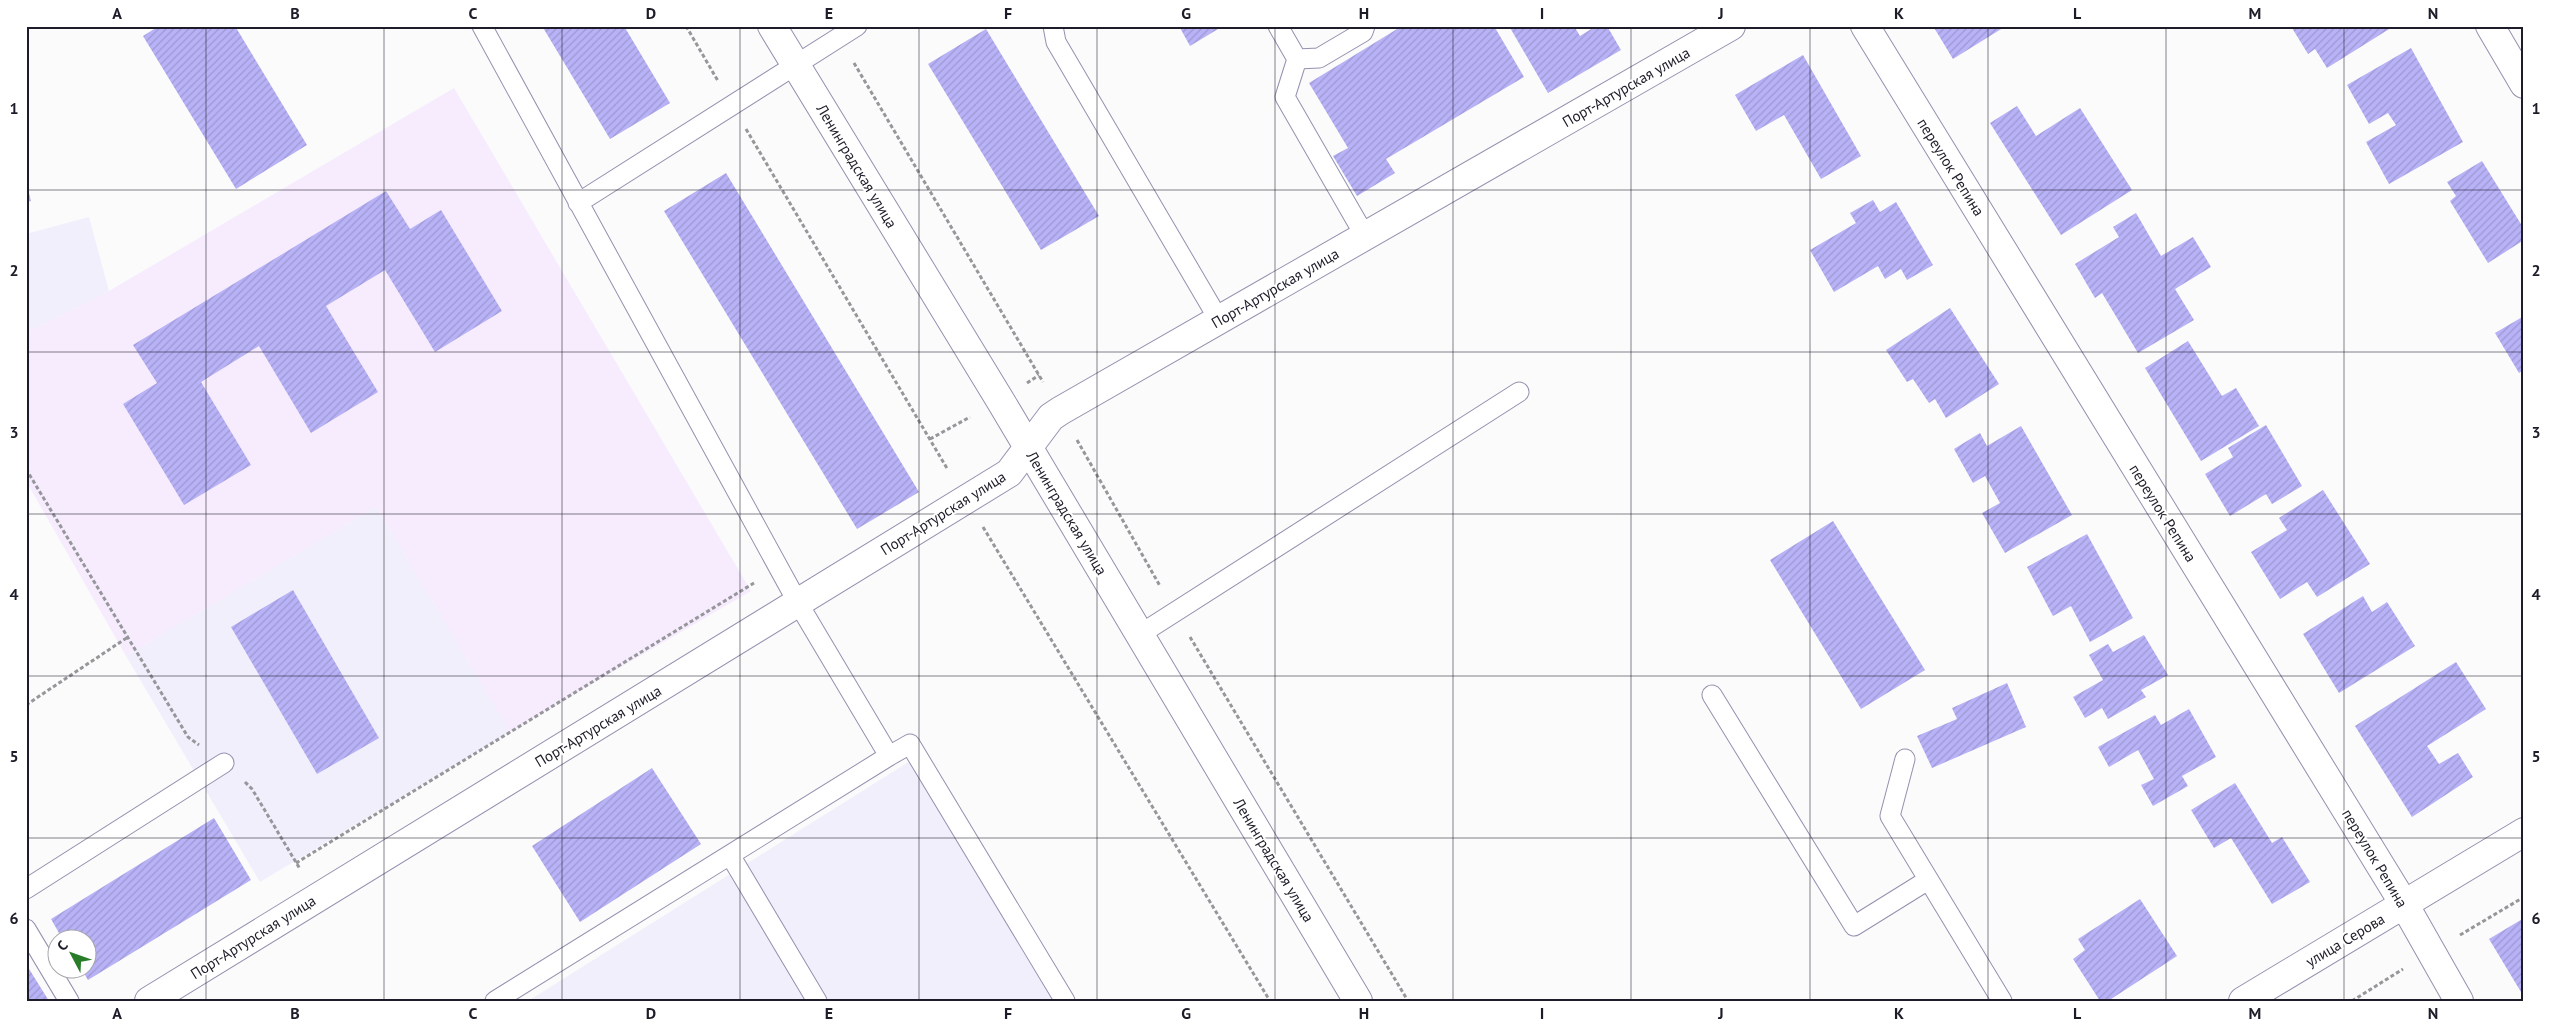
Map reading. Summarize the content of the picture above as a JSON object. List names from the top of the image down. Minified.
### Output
{"streets":{"street":["Порт-Артурская улица","Ленинградская улица","переулок Репина","улица Серова"]},"crossings":[["Порт-Артурская улица","Ленинградская улица"],["переулок Репина","улица Серова"]],"north":"top left","grid":{"columns":["A","B","C","D","E","F","G","H","I","J","K","L","M","N"],"rows":["1","2","3","4","5","6"]}}
